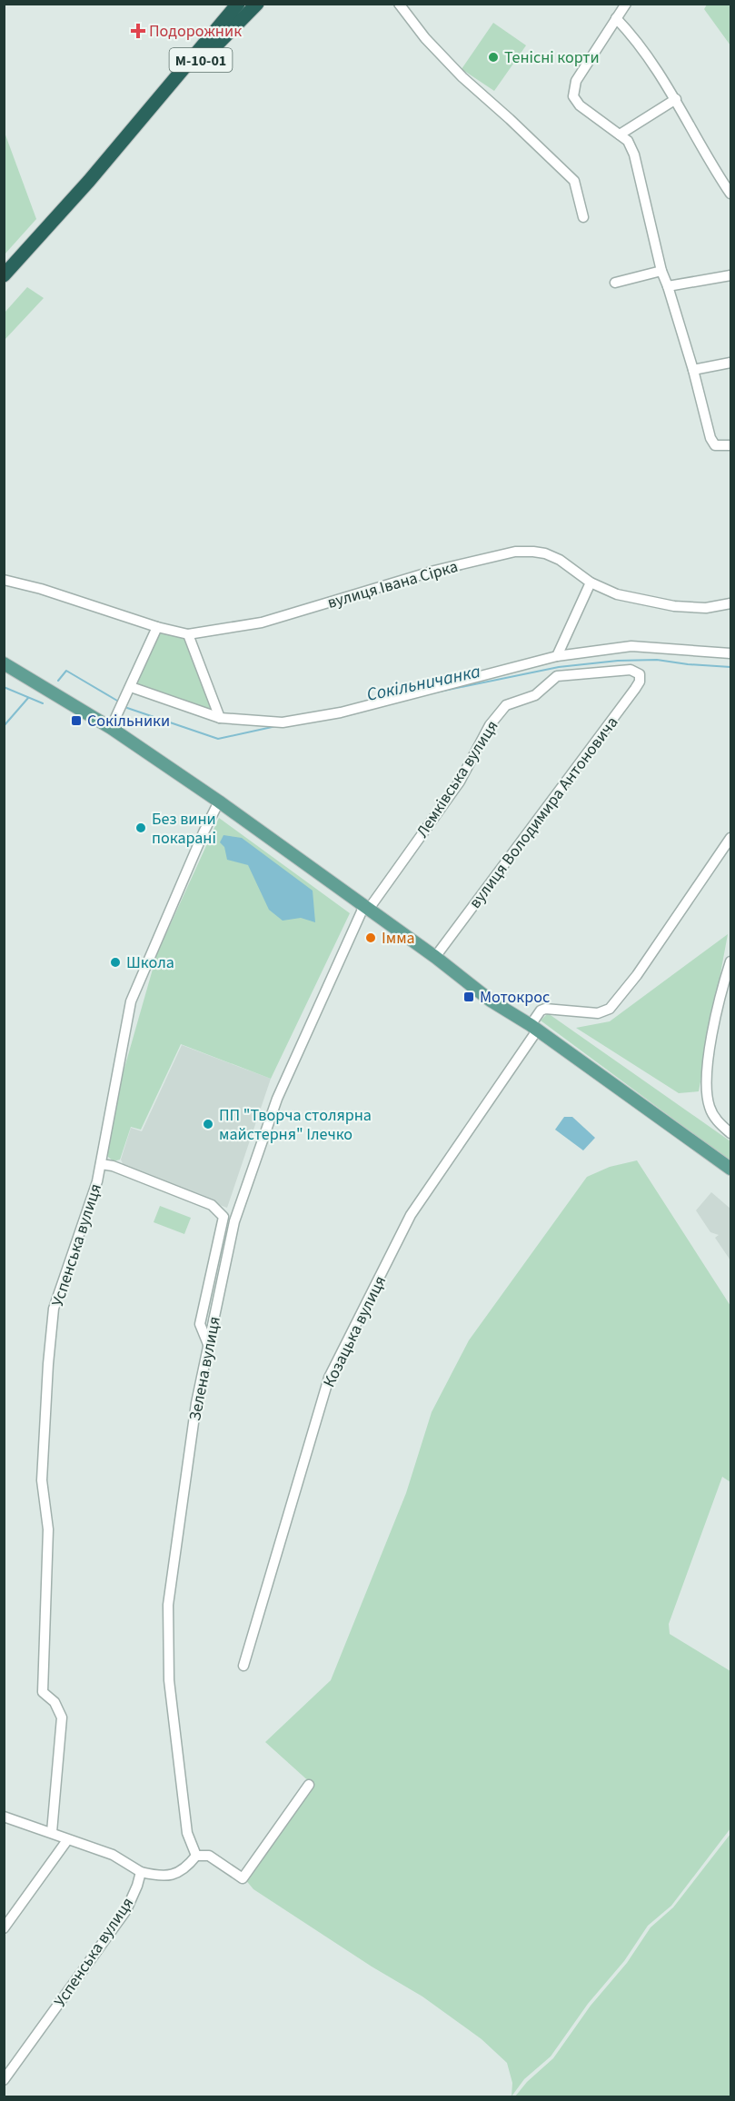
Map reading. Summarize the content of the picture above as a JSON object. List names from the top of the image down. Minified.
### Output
{"streets":{"highway":["М-10-01"],"street":["вулиця Івана Сірка","Лемківська вулиця","вулиця Володимира Антоновича","Успенська вулиця","Козацька вулиця","Зелена вулиця"]},"crossings":[["Лемківська вулиця","вулиця Володимира Антоновича"],["Лемківська вулиця","Зелена вулиця"]],"water":["Сокільничанка"],"places":{"health":["Подорожник"],"other":["Тенісні корти","Без вини покарані","Імма","Школа","ПП \"Творча столярна майстерня\" Ілечко"],"transit":["Сокільники","Мотокрос"]}}
